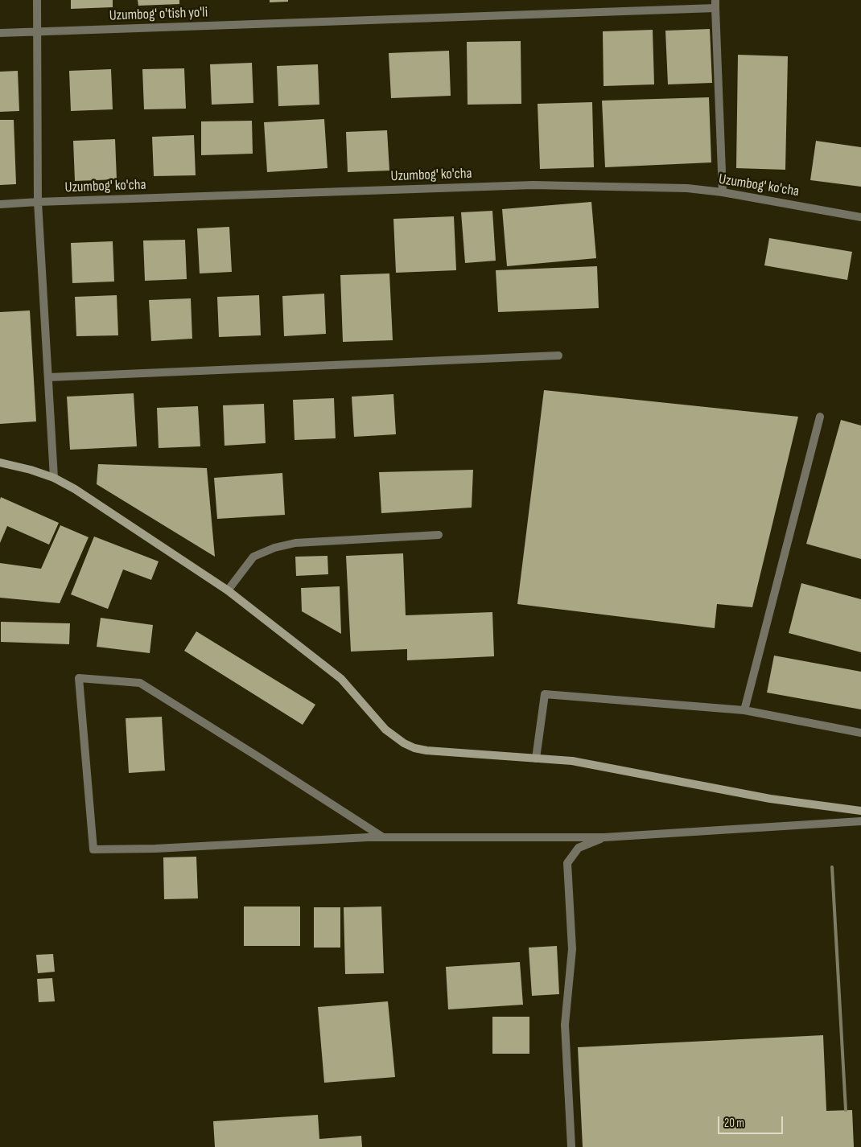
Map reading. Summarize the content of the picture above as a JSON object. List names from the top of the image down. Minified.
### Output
{"streets":{"street":["Uzumbog' o'tish yo'li","Uzumbog' ko'cha"]},"scale_bar":"20 m"}
